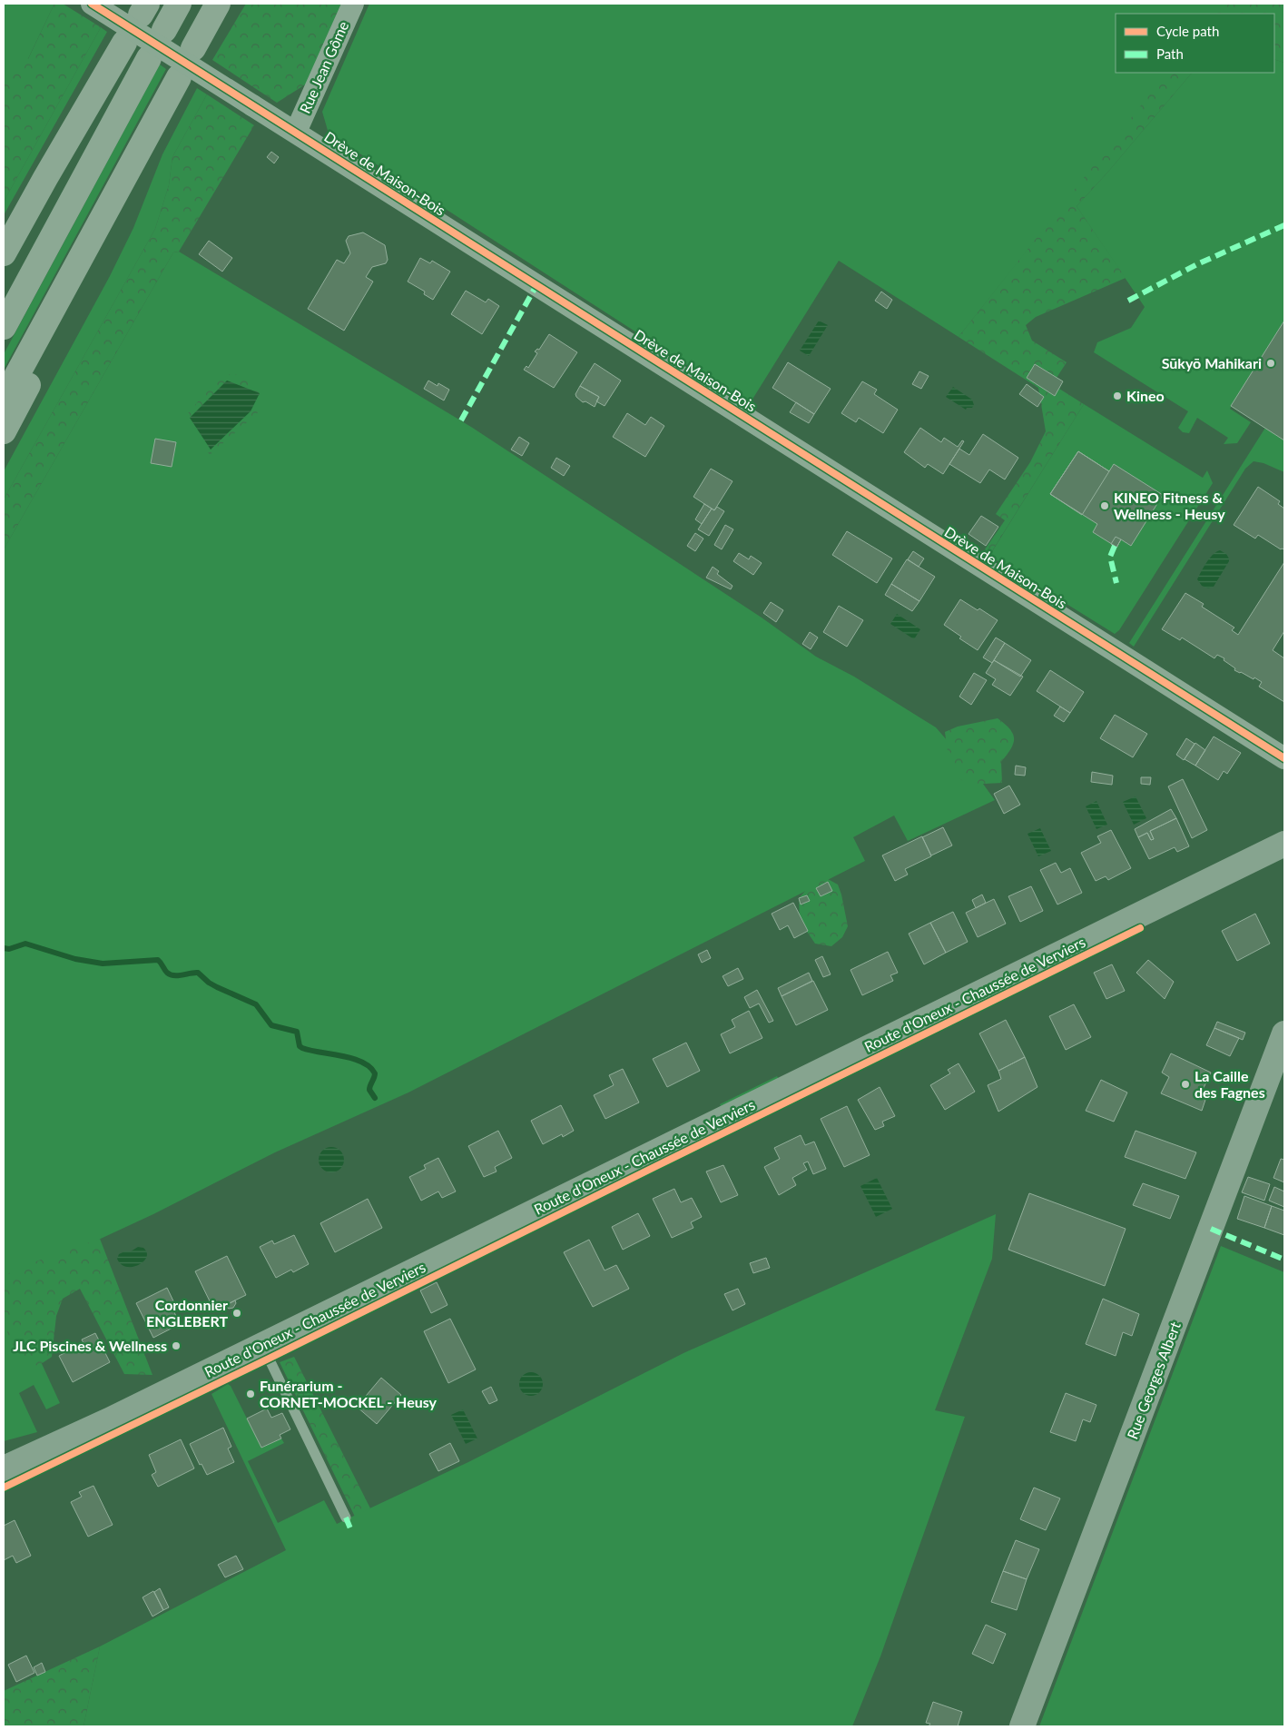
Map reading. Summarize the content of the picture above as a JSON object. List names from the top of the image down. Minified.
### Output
{"streets":{"main road":["Route d'Oneux - Chaussée de Verviers","Rue Georges Albert"],"street":["Rue Jean Gôme","Drève de Maison-Bois"]},"crossings":[["Rue Jean Gôme","Drève de Maison-Bois"]],"places":["Sūkyō Mahikari","Kineo","KINEO Fitness & Wellness - Heusy","La Caille des Fagnes","Cordonnier ENGLEBERT","JLC Piscines & Wellness","Funérarium - CORNET-MOCKEL - Heusy"],"legend":["Cycle path","Path"]}
